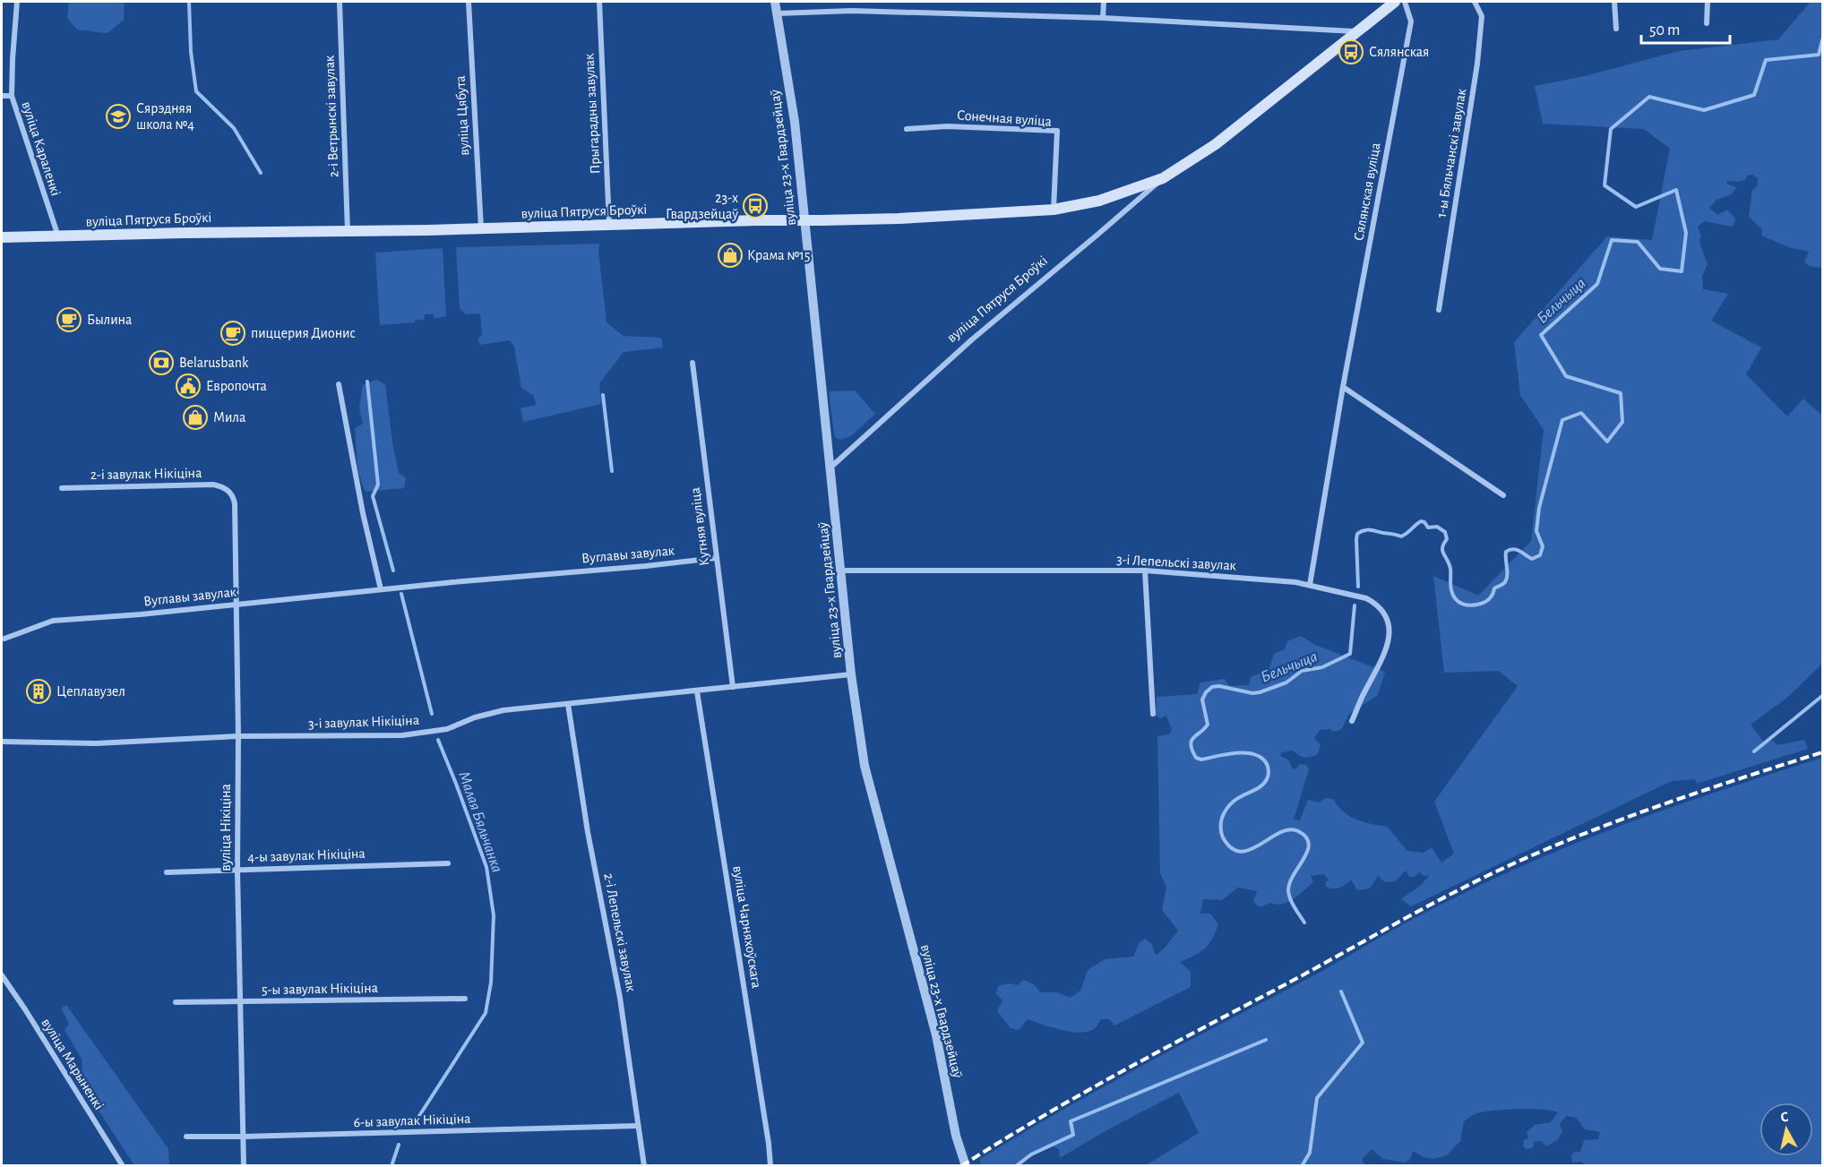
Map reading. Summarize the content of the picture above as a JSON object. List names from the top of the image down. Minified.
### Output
{"streets":{"main road":["вуліца Пятруся Броўкі"],"street":["Прыгарадны завулак","вуліца Цябута","2-і Ветрынскі завулак","Сонечная вуліца","вуліца Караленкі","1-ы Бяльчанскі завулак","вуліца 23-х Гвардзейцаў","Сялянская вуліца","2-і завулак Нікіціна","Кутняя вуліца","Вуглавы завулак","3-і Лепельскі завулак","3-і завулак Нікіціна","вуліца Нікіціна","4-ы завулак Нікіціна","вуліца Чарняхоўскага","2-і Лепельскі завулак","5-ы завулак Нікіціна","вуліца Марыненкі","6-ы завулак Нікіціна"]},"crossings":[["Прыгарадны завулак","вуліца Пятруся Броўкі"],["вуліца Цябута","вуліца Пятруся Броўкі"],["2-і Ветрынскі завулак","вуліца Пятруся Броўкі"],["Сонечная вуліца","вуліца Пятруся Броўкі"],["вуліца Караленкі","вуліца Пятруся Броўкі"],["вуліца 23-х Гвардзейцаў","вуліца Пятруся Броўкі"],["вуліца 23-х Гвардзейцаў","3-і Лепельскі завулак"],["вуліца 23-х Гвардзейцаў","3-і завулак Нікіціна"],["Сялянская вуліца","3-і Лепельскі завулак"],["2-і завулак Нікіціна","вуліца Нікіціна"],["Кутняя вуліца","Вуглавы завулак"],["Кутняя вуліца","3-і завулак Нікіціна"],["Вуглавы завулак","вуліца Нікіціна"],["3-і завулак Нікіціна","вуліца Нікіціна"],["3-і завулак Нікіціна","вуліца Чарняхоўскага"],["3-і завулак Нікіціна","2-і Лепельскі завулак"],["вуліца Нікіціна","4-ы завулак Нікіціна"],["вуліца Нікіціна","5-ы завулак Нікіціна"],["вуліца Нікіціна","6-ы завулак Нікіціна"],["2-і Лепельскі завулак","6-ы завулак Нікіціна"]],"water":["Бельчыца","Малая Бяльчанка"],"places":{"bus stop":["Сялянская","23-х Гвардзейцаў"],"school or university":["Сярэдняя школа №4"],"shop":["Крама №15","Мила"],"cafe":["Былина","пиццерия Дионис"],"bank":["Belarusbank"],"public building":["Европочта"],"building":["Цеплавузел"]},"scale_bar":"50 m","north":"top"}
